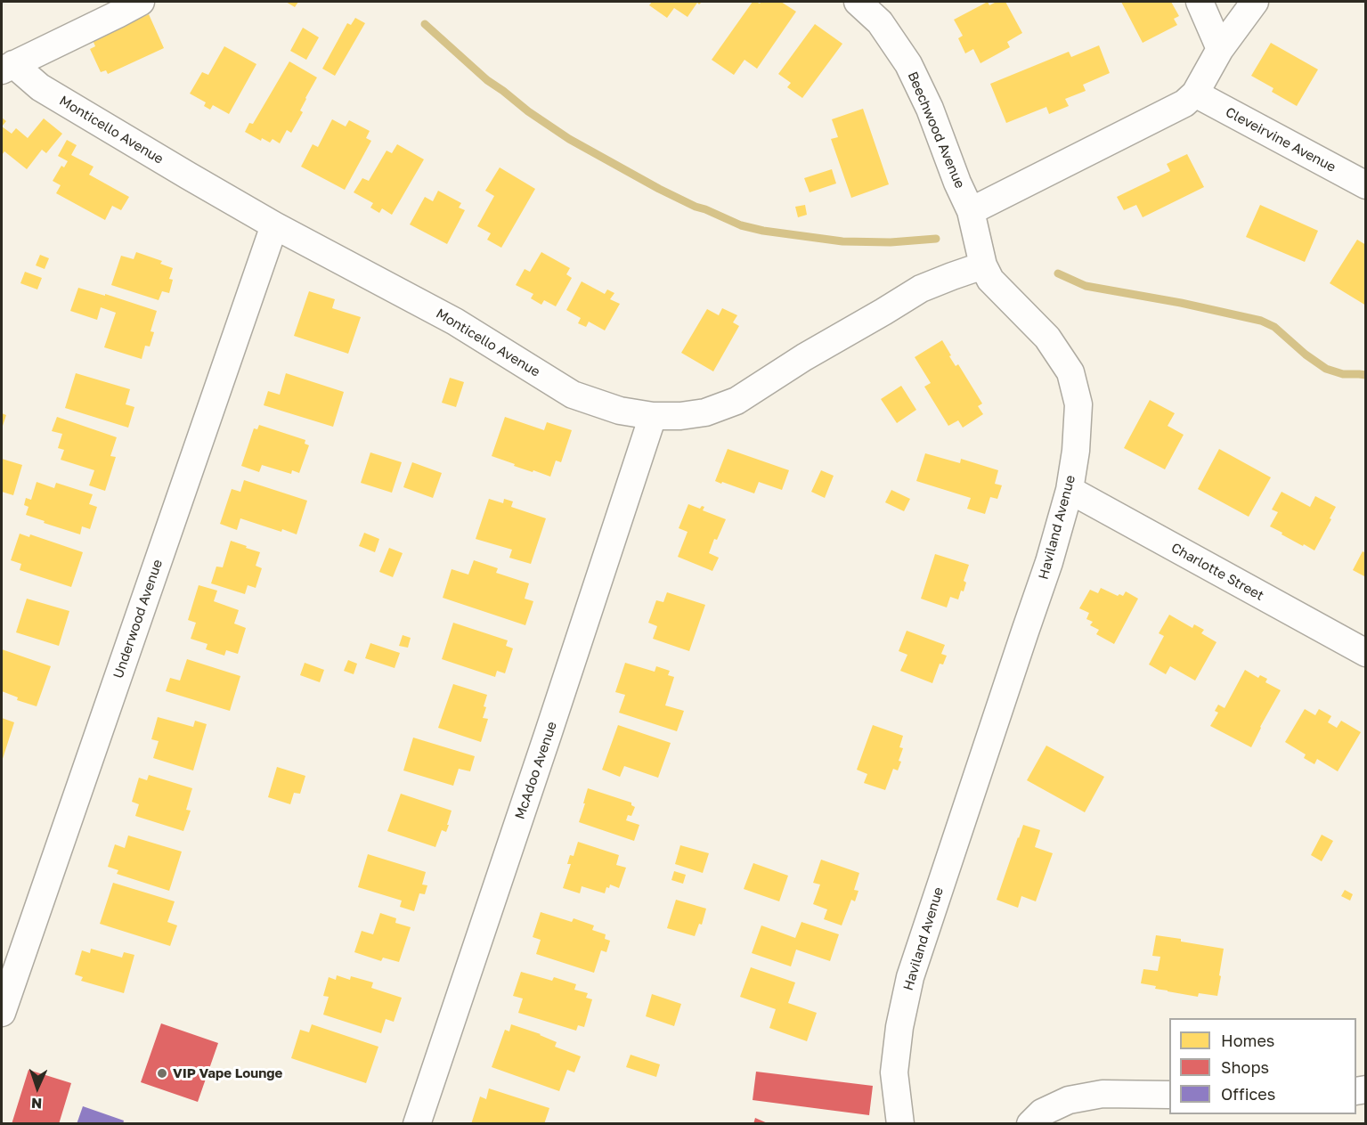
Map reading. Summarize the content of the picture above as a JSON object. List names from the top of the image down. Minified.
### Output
{"streets":{"street":["Monticello Avenue","Beechwood Avenue","Cleveirvine Avenue","Haviland Avenue","Charlotte Street","Underwood Avenue","McAdoo Avenue"]},"crossings":[["Monticello Avenue","Haviland Avenue"],["Monticello Avenue","Underwood Avenue"],["Monticello Avenue","McAdoo Avenue"],["Beechwood Avenue","Haviland Avenue"],["Haviland Avenue","Charlotte Street"]],"places":["VIP Vape Lounge"],"legend":["Homes","Shops","Offices"],"north":"bottom"}
